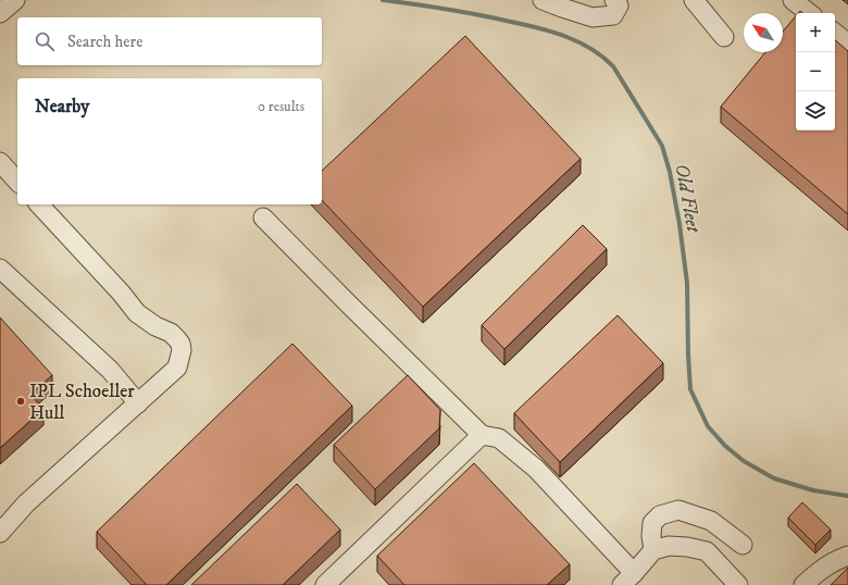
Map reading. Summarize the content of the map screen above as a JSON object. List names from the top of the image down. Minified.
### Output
{"water":["Old Fleet"],"places":["IPL Schoeller Hull"],"north":"top left","page":{"map_buttons":["+","−"],"search":"Search here","heading":["Nearby","0 results"]}}
